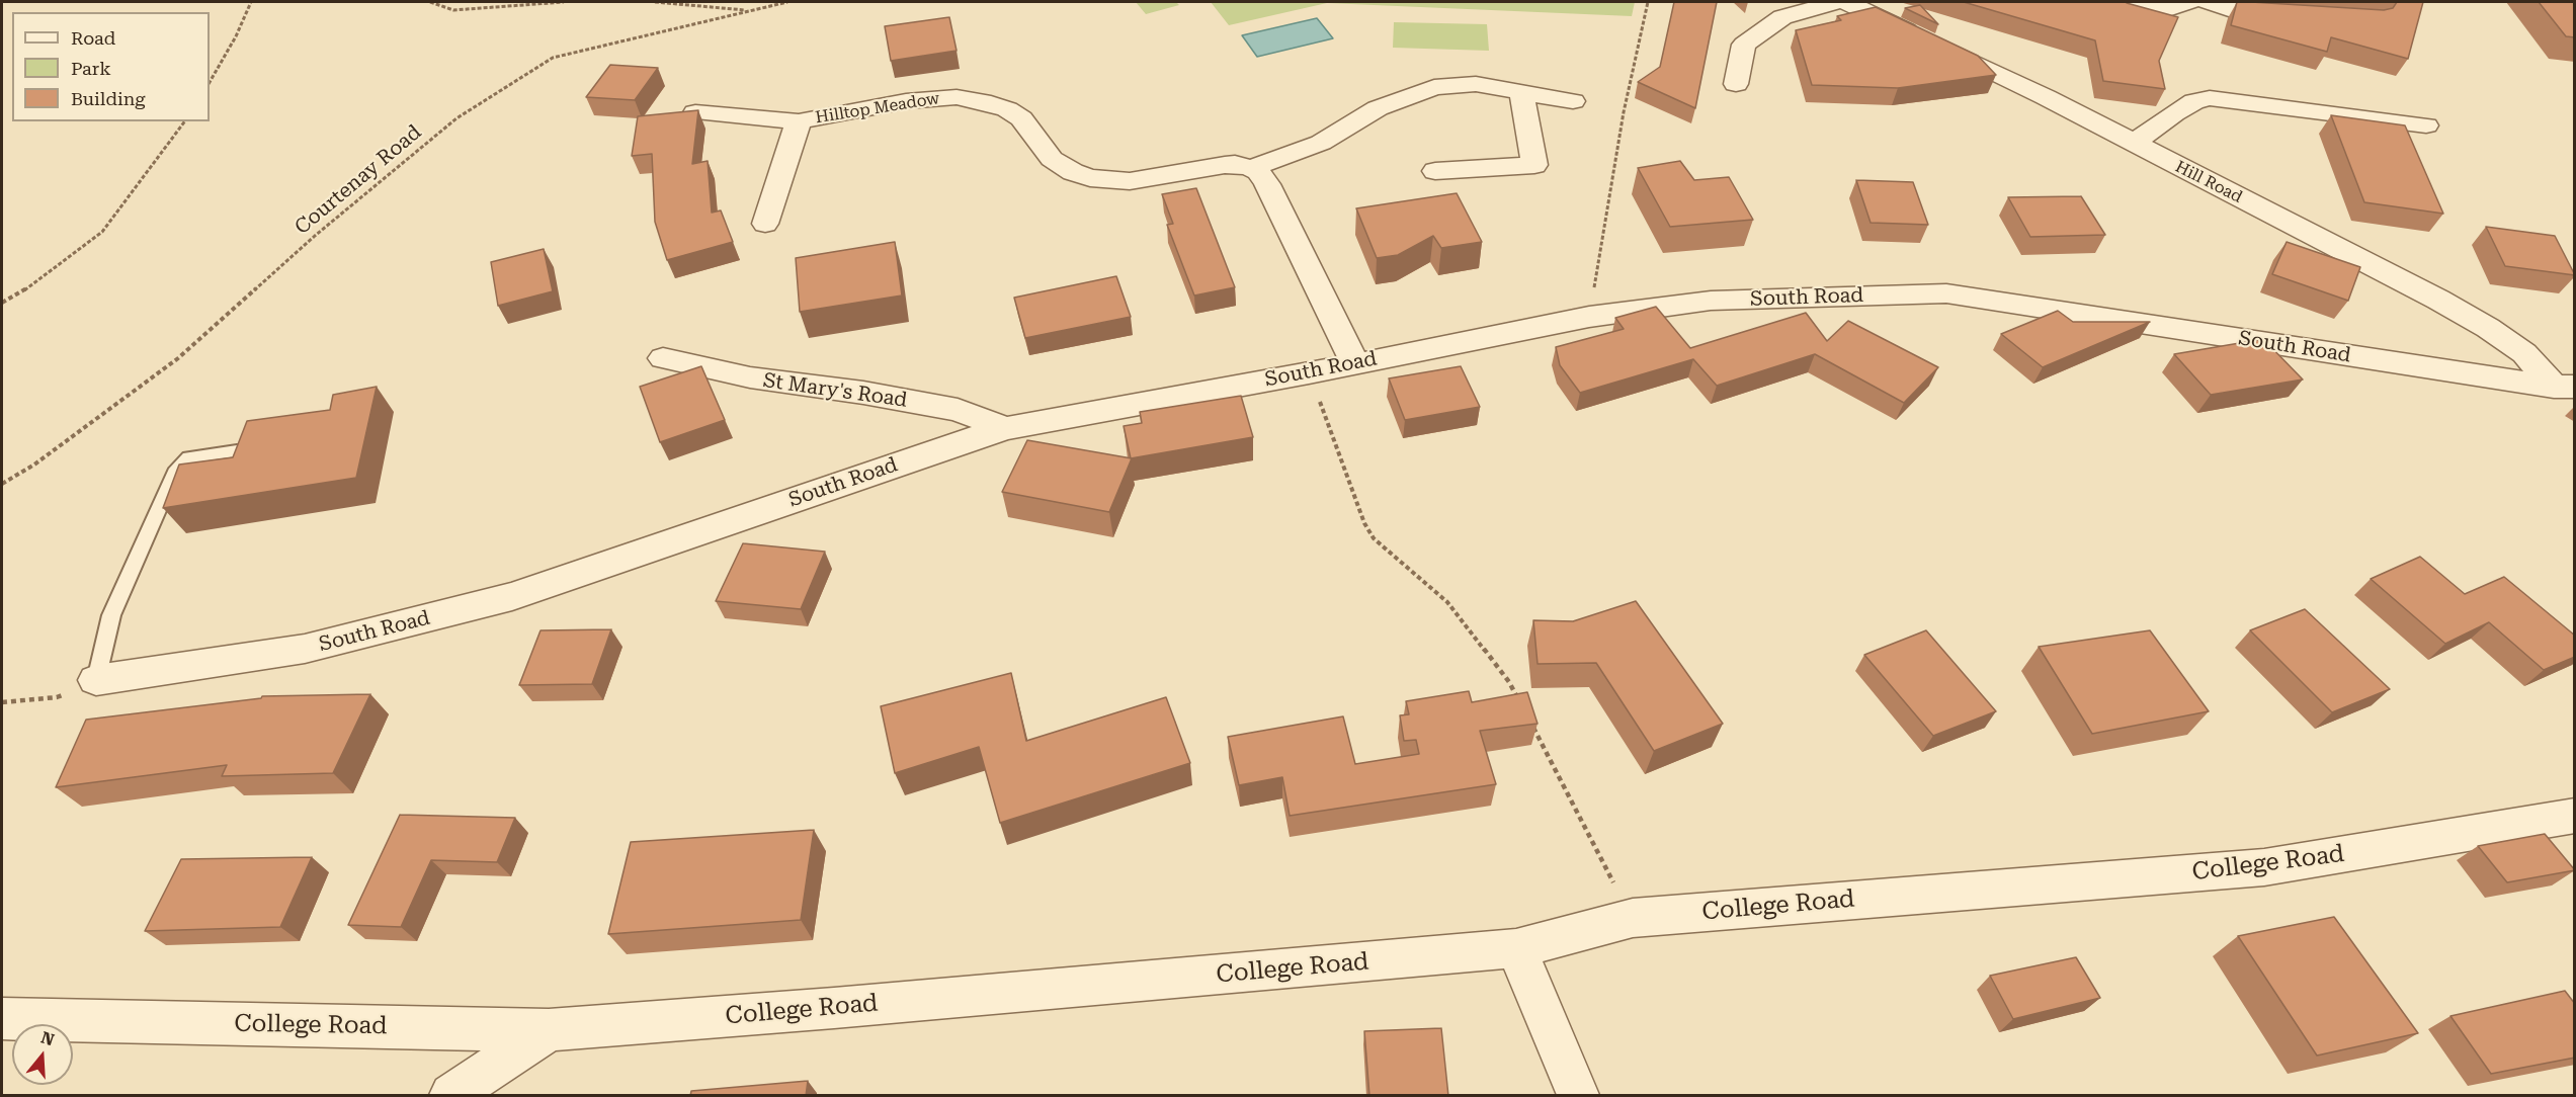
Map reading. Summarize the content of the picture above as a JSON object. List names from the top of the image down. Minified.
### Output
{"streets":{"street":["Hilltop Meadow","Hill Road","South Road","St Mary's Road","College Road"],"path":["Courtenay Road"]},"crossings":[["Hill Road","South Road"],["South Road","St Mary's Road"]],"legend":["Road","Park","Building"],"north":"top"}
